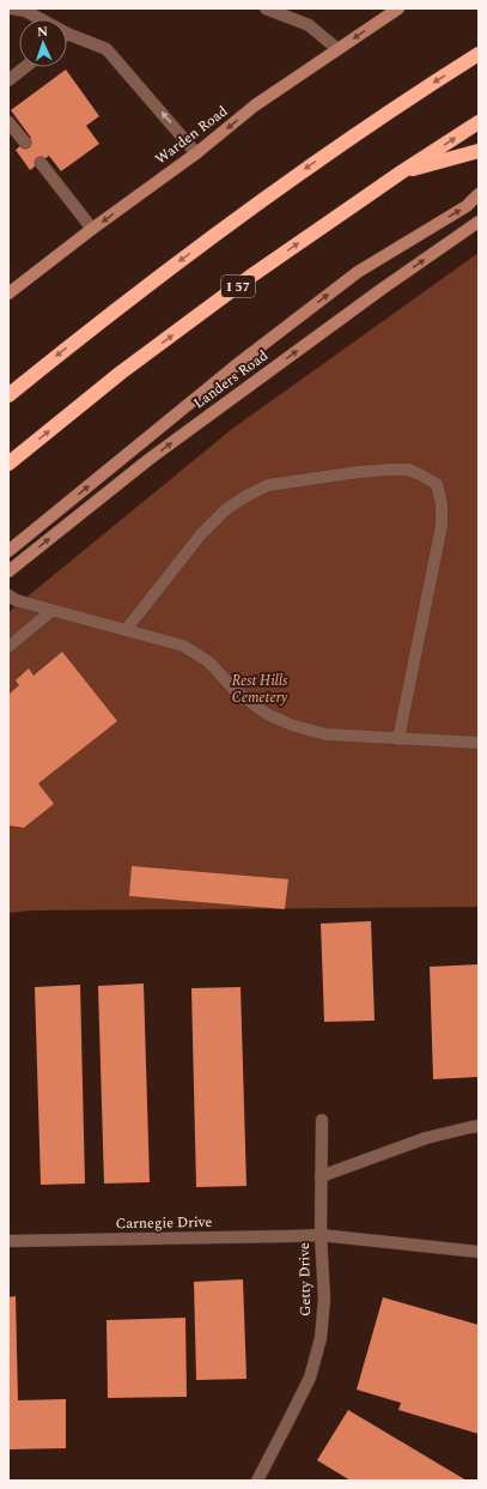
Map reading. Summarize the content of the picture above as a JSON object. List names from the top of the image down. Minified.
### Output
{"streets":{"highway":["I 57"],"main road":["Warden Road","Landers Road"],"street":["Carnegie Drive","Getty Drive"]},"crossings":[["Carnegie Drive","Getty Drive"]],"one_way":["Warden Road"],"parks":["Rest Hills Cemetery"],"north":"top"}
